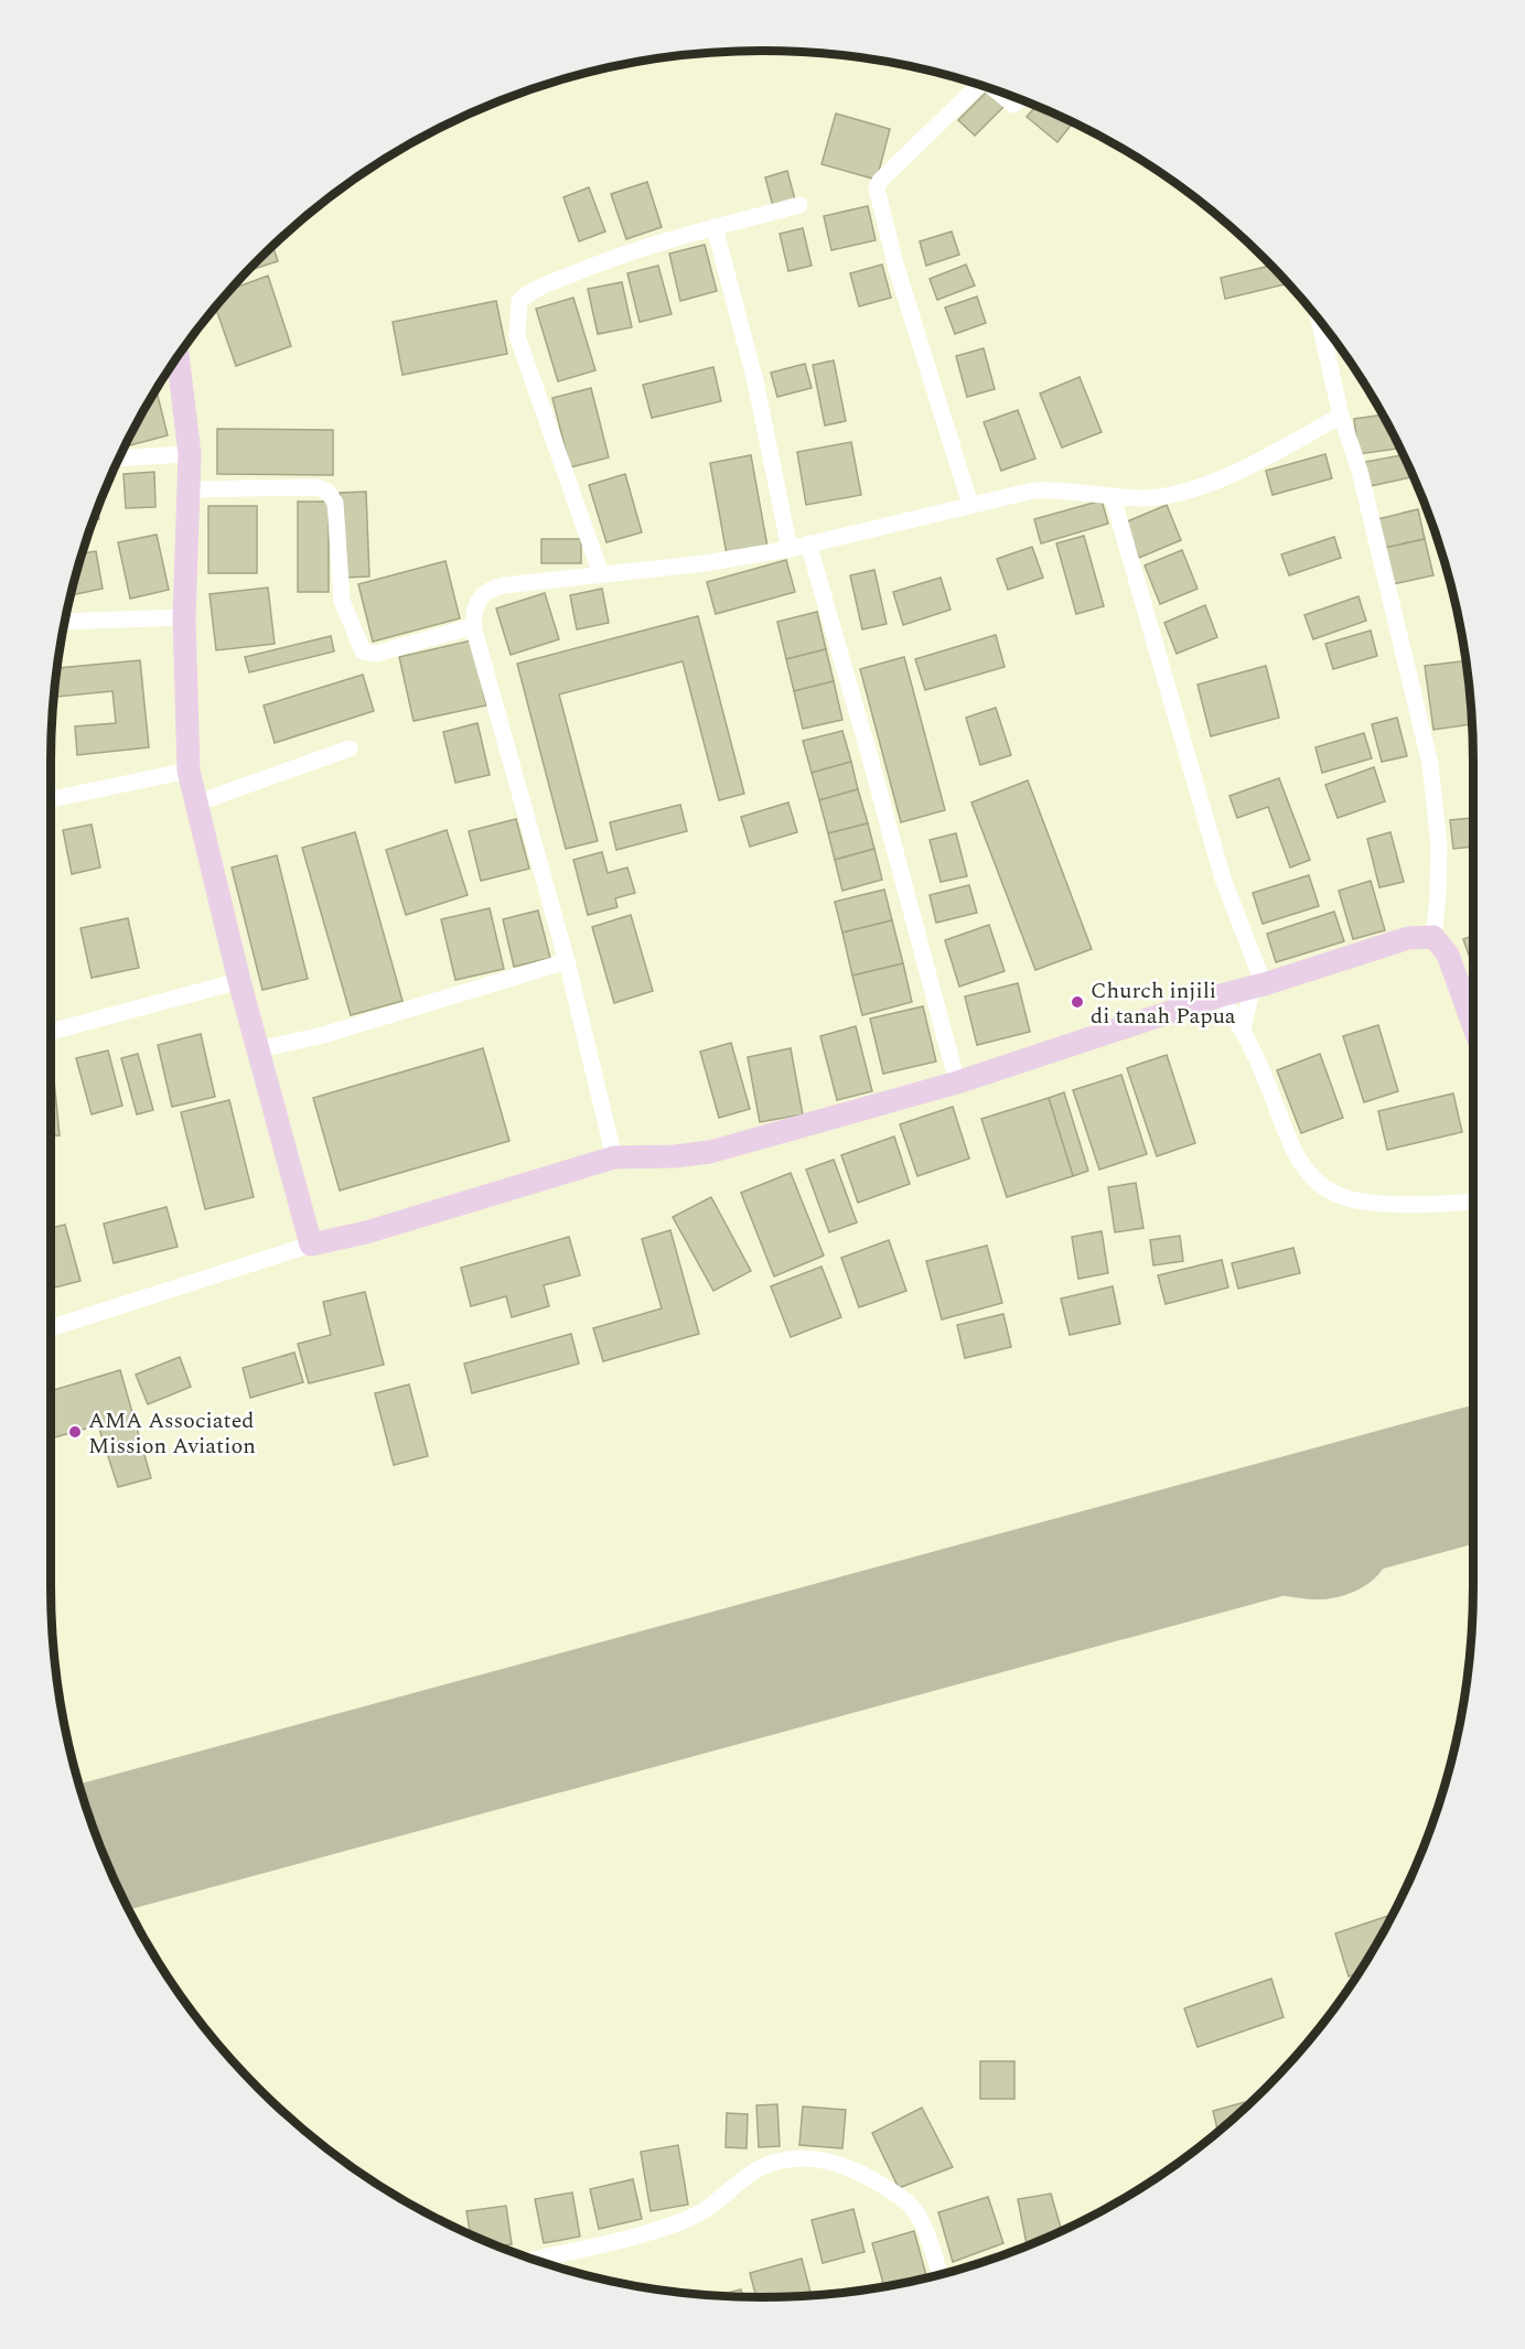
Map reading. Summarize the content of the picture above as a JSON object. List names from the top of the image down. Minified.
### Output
{"places":["Church injili di tanah Papua","AMA Associated Mission Aviation"]}
